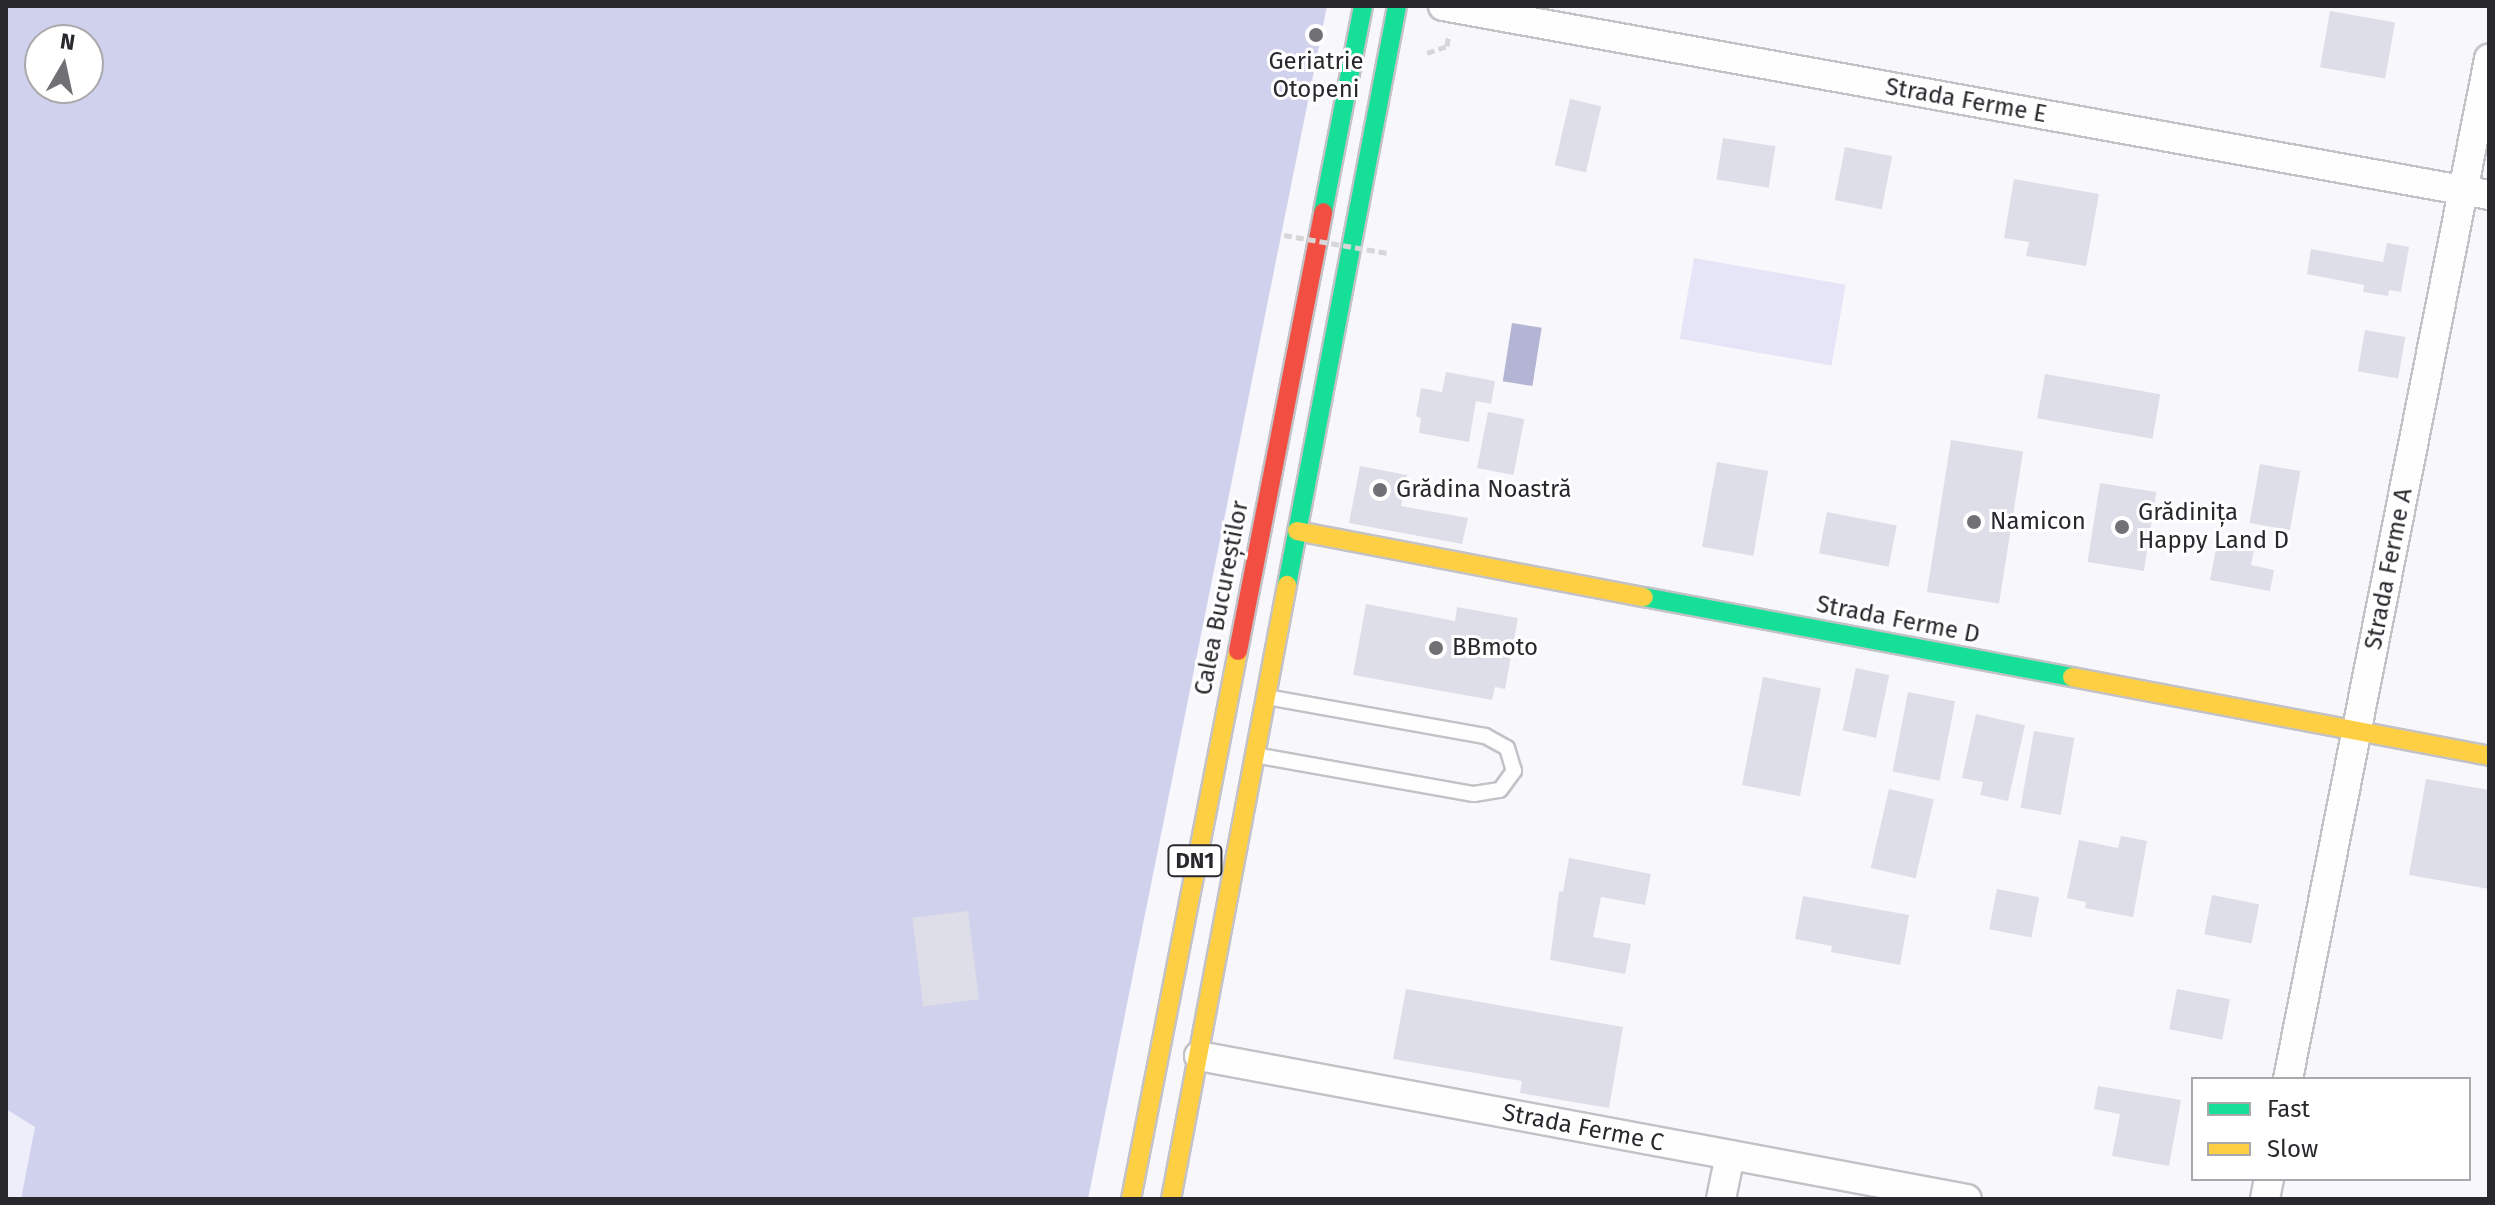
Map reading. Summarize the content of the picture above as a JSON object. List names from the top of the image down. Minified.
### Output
{"streets":{"main road":["Calea Bucureștilor","Strada Ferme D","DN1"],"street":["Strada Ferme E","Strada Ferme A","Strada Ferme C"]},"crossings":[["Strada Ferme E","Strada Ferme A"],["Strada Ferme A","Strada Ferme D"],["Strada Ferme D","DN1"],["DN1","Strada Ferme C"]],"places":["Geriatrie Otopeni","Grădina Noastră","Namicon","Grădinița Happy Land D","BBmoto"],"legend":["Fast","Slow"],"north":"top"}
